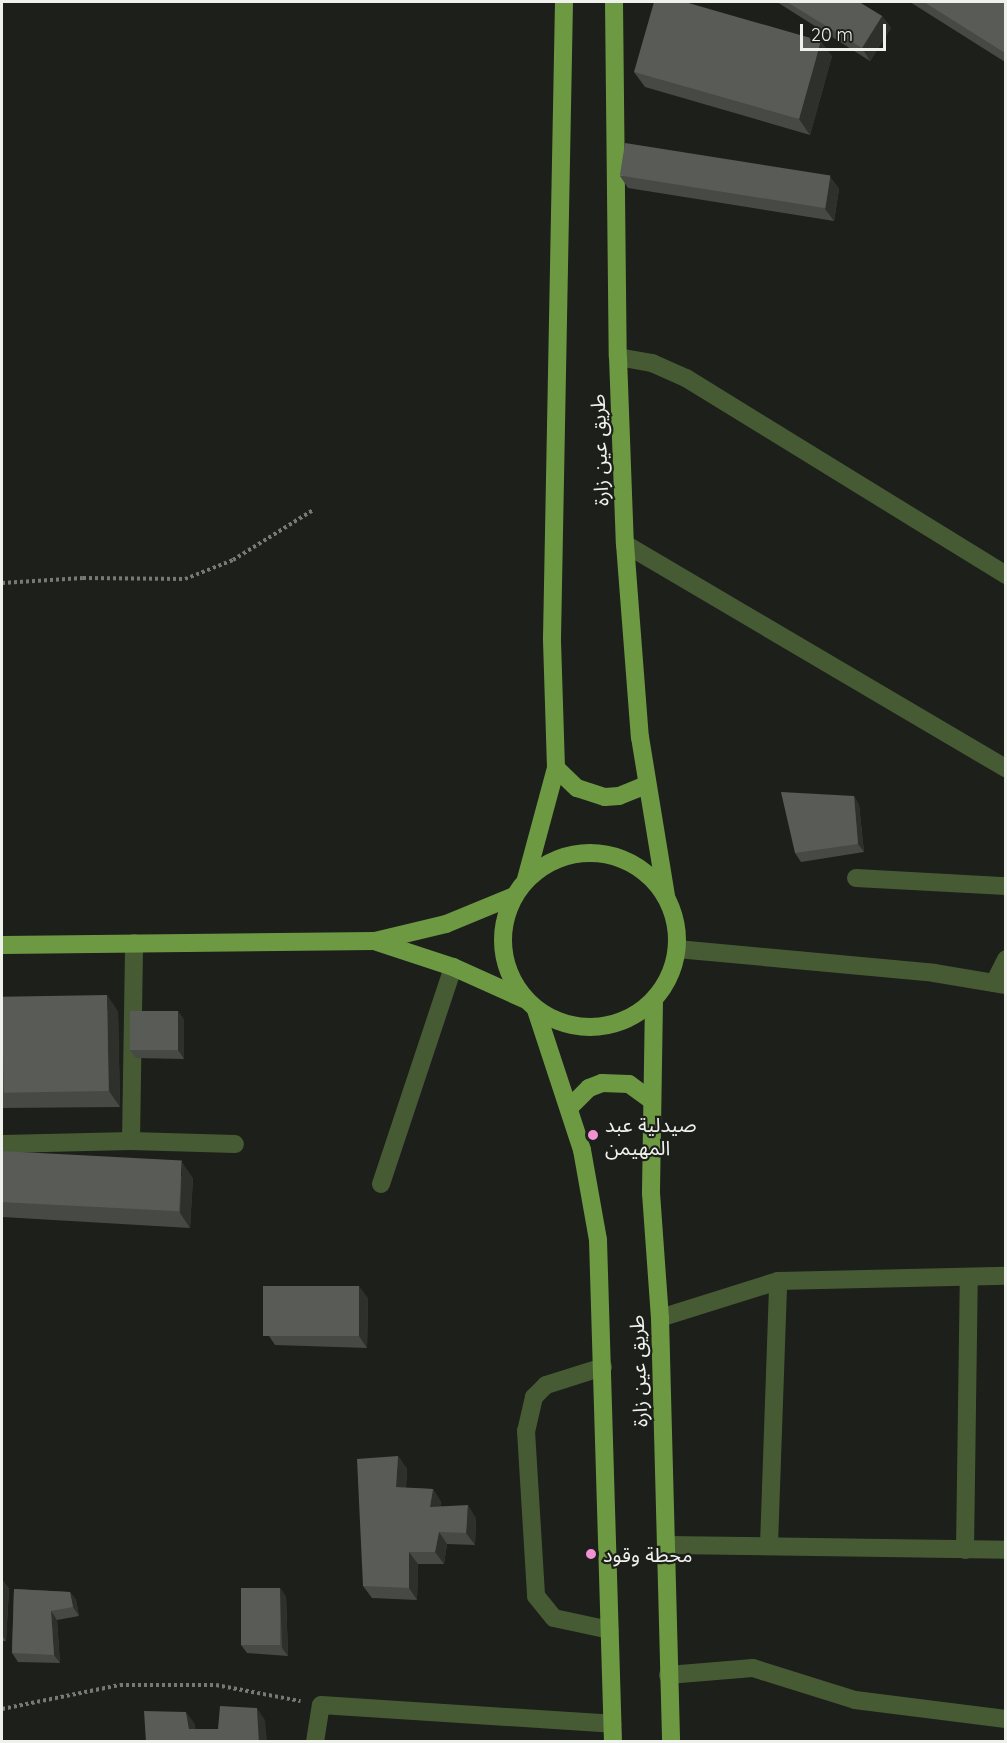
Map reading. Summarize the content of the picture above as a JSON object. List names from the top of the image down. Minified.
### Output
{"streets":{"main road":["طريق عين زارة"]},"places":["صيدلية عبد المهيمن","محطة وقود"],"scale_bar":"20 m"}
